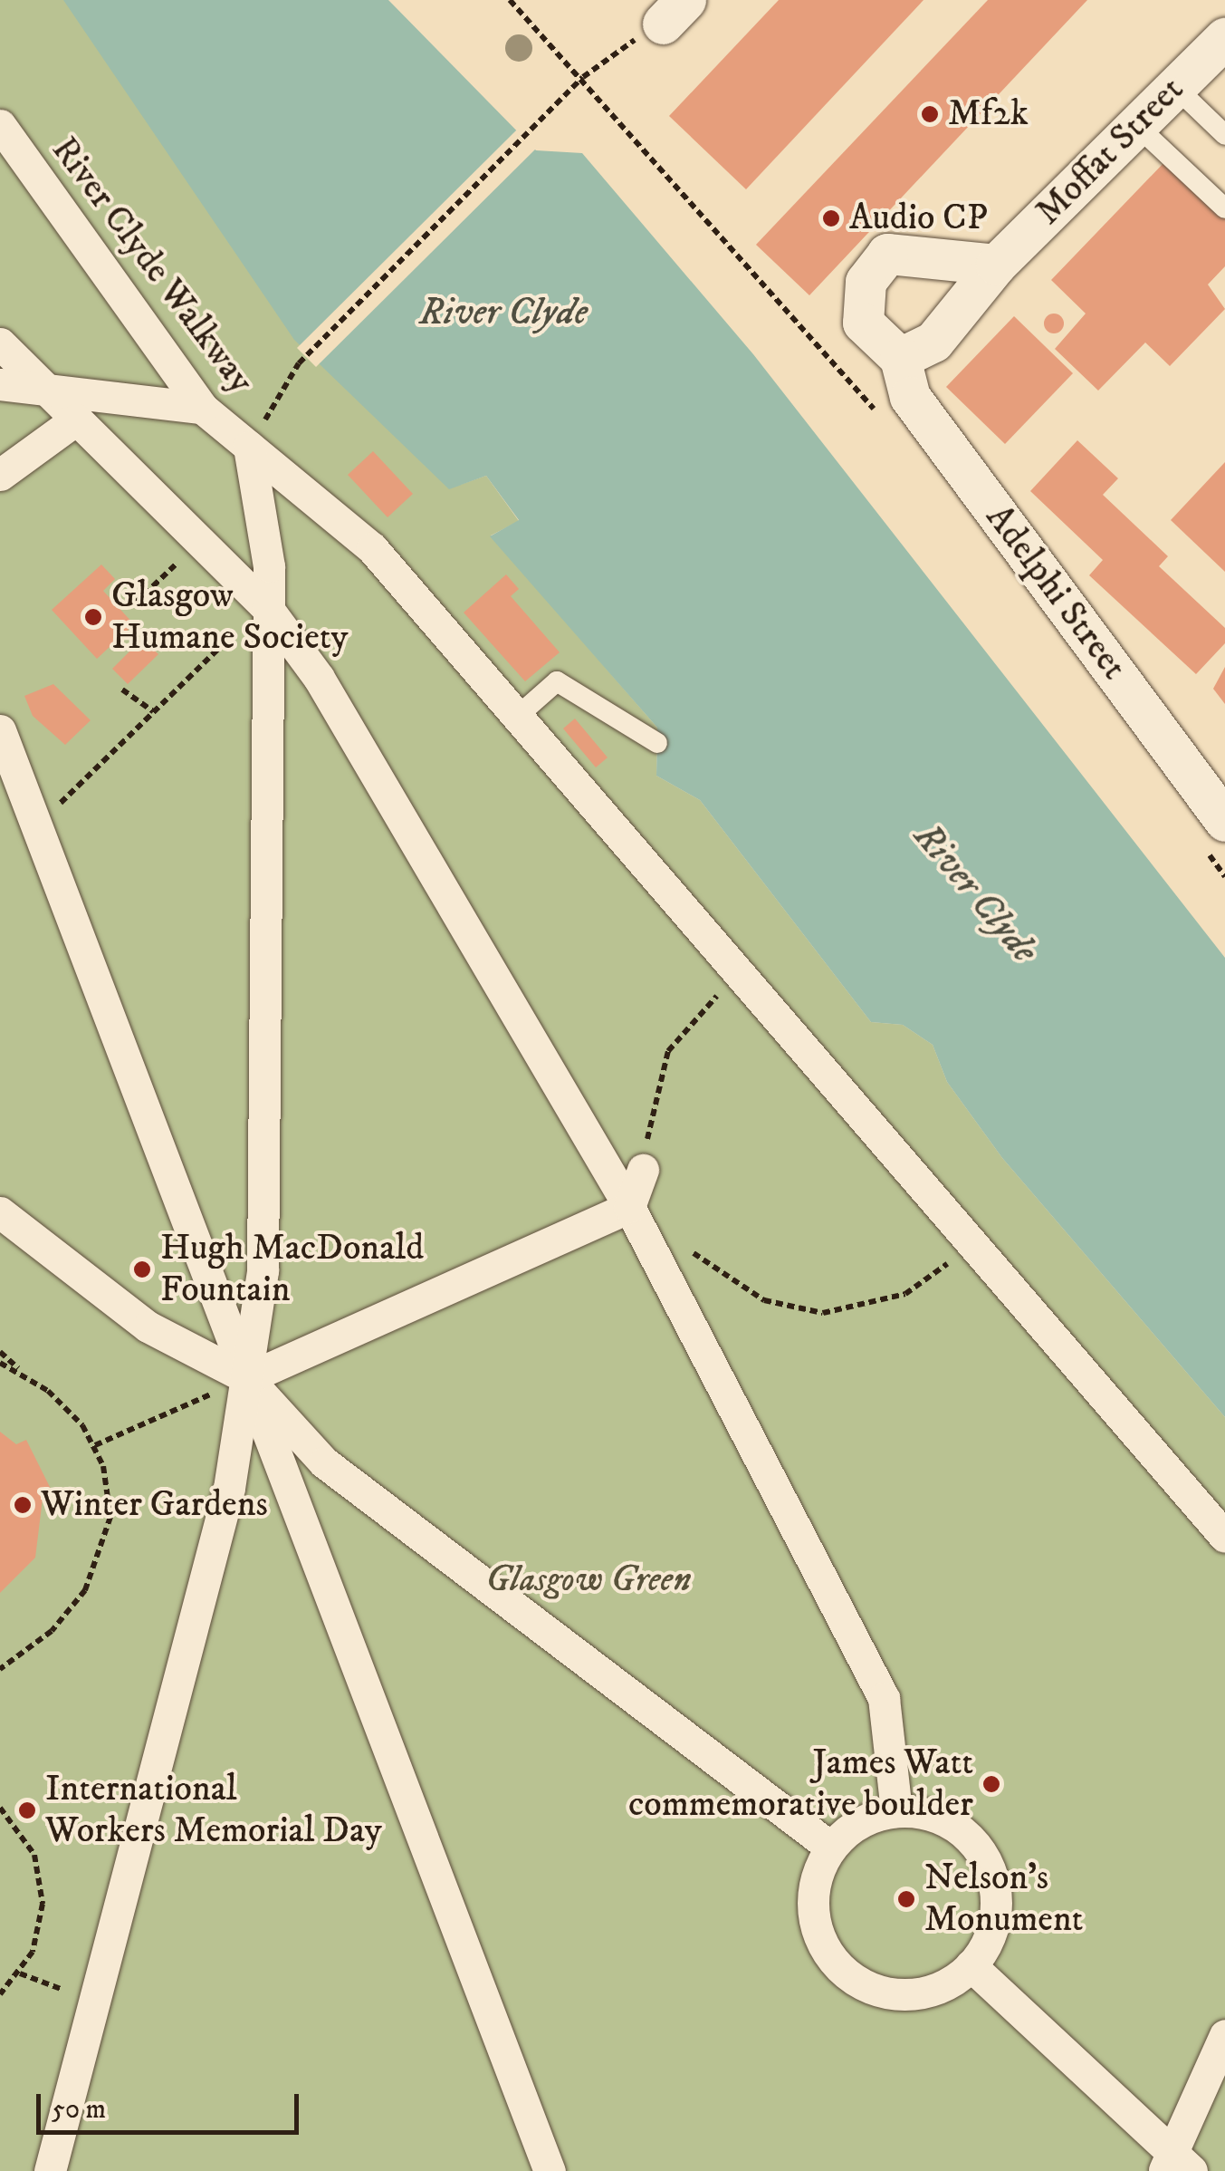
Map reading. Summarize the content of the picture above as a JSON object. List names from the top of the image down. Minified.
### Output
{"streets":{"street":["Moffat Street","River Clyde Walkway","Adelphi Street"]},"crossings":[["Moffat Street","Adelphi Street"]],"water":["River Clyde"],"parks":["Glasgow Green"],"places":["Mf2k","Audio CP","Glasgow Humane Society","Hugh MacDonald Fountain","Winter Gardens","James Watt commemorative boulder","International Workers Memorial Day","Nelson's Monument"],"scale_bar":"50 m"}
